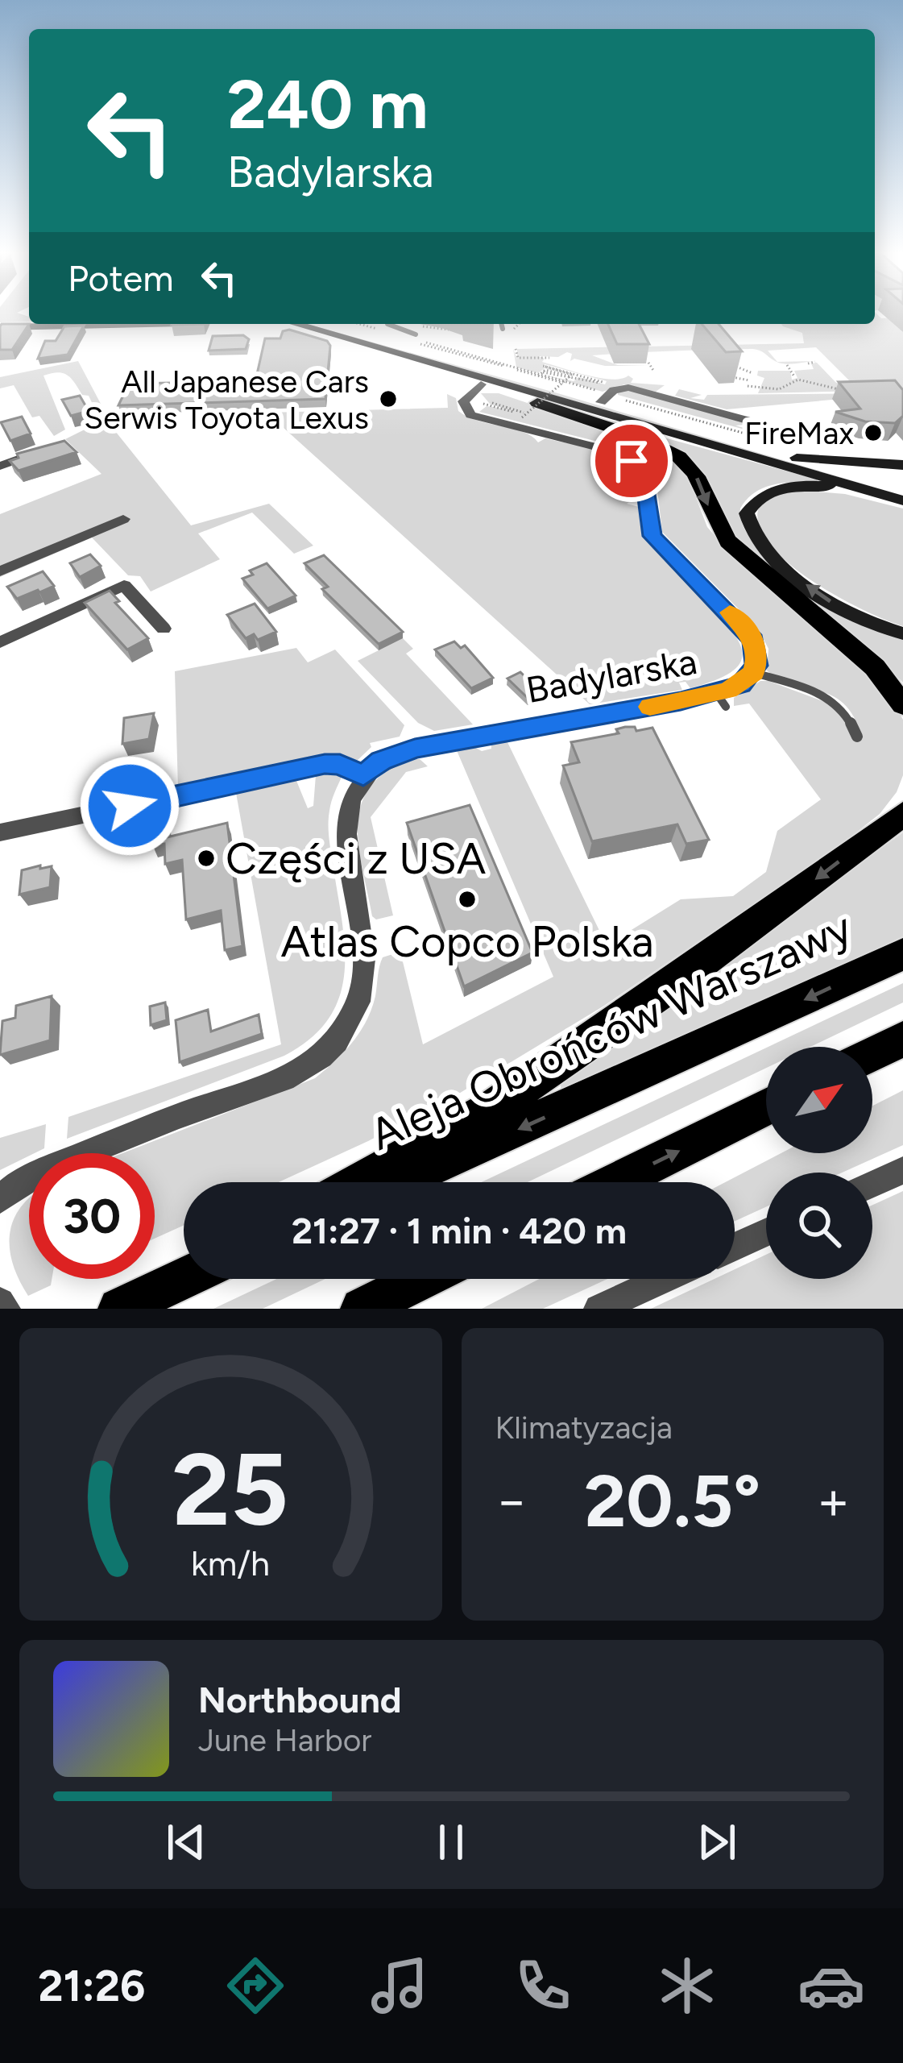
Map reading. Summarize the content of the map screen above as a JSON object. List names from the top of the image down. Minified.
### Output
{"streets":{"main road":["Aleja Obrońców Warszawy"],"street":["Badylarska"]},"places":["All Japanese Cars Serwis Toyota Lexus","FireMax","Części z USA","Atlas Copco Polska"],"north":"top right","page":{"turn":["240 m","Badylarska"],"then":"Potem","limit":"30","trip":"21:27 · 1 min · 420 m","tile":"Klimatyzacja","heat":["−","20.5°","+"],"song":["Northbound","June Harbor"],"tabs":"21:26","gauge":["25","km/h"]}}
